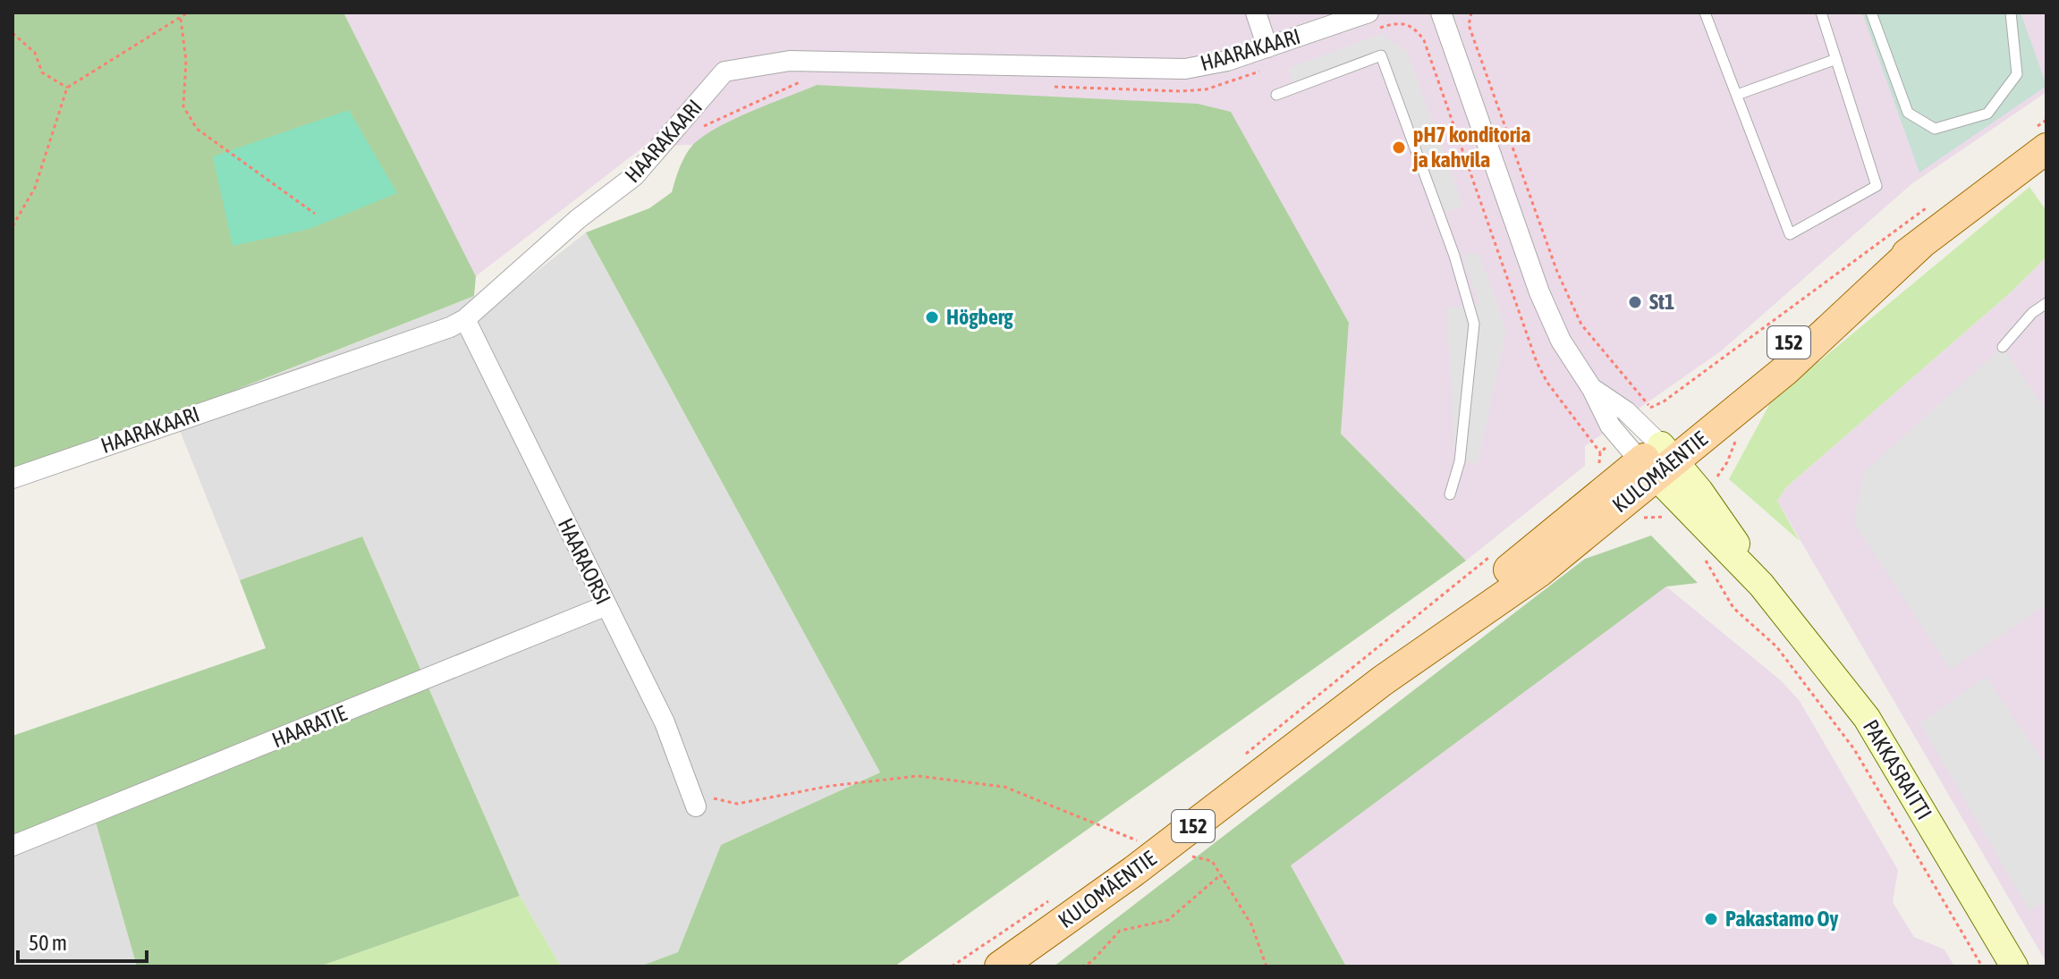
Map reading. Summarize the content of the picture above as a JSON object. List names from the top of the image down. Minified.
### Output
{"streets":{"main road":["152","KULOMÄENTIE"],"street":["HAARAKAARI","HAARAORSI","HAARATIE","PAKKASRAITTI"]},"crossings":[["HAARAKAARI","HAARAORSI"],["KULOMÄENTIE","PAKKASRAITTI"],["HAARAORSI","HAARATIE"]],"places":["pH7 konditoria ja kahvila","St1","Högberg","Pakastamo Oy"],"scale_bar":"50 m"}
